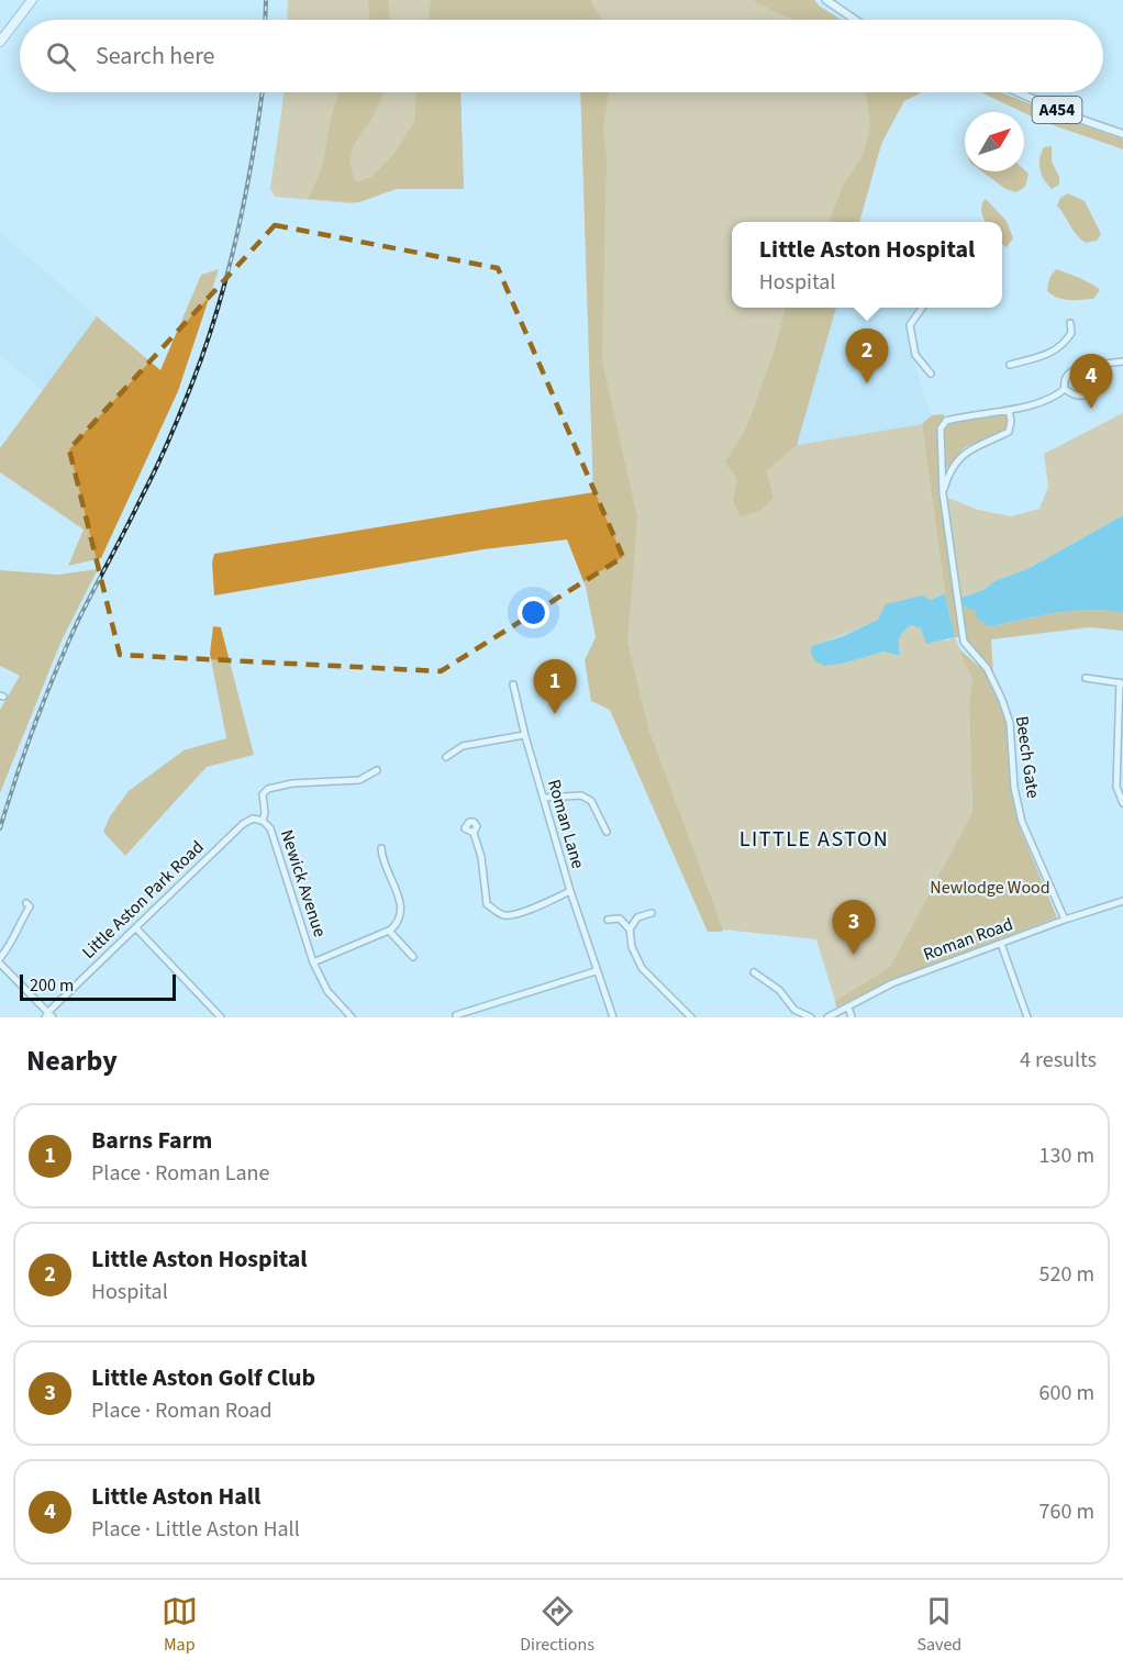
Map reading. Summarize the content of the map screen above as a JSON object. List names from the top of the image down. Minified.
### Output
{"streets":{"main road":["A454"],"street":["Beech Gate","Roman Lane","Newick Avenue","Little Aston Park Road","Roman Road"]},"crossings":[["Beech Gate","Roman Road"],["Newick Avenue","Little Aston Park Road"]],"districts":["LITTLE ASTON"],"parks":["Newlodge Wood"],"scale_bar":"200 m","north":"top right","page":{"search":"Search here","popup":["Little Aston Hospital","Hospital"],"pins":["2","4","1","3"],"scale":"200 m","heading":["Nearby","4 results"],"list":[{"mark":"1","name":"Barns Farm","note":"Place · Roman Lane","value":"130 m"},{"mark":"2","name":"Little Aston Hospital","note":"Hospital","value":"520 m"},{"mark":"3","name":"Little Aston Golf Club","note":"Place · Roman Road","value":"600 m"},{"mark":"4","name":"Little Aston Hall","note":"Place · Little Aston Hall","value":"760 m"}],"nav":["Map","Directions","Saved"]}}
